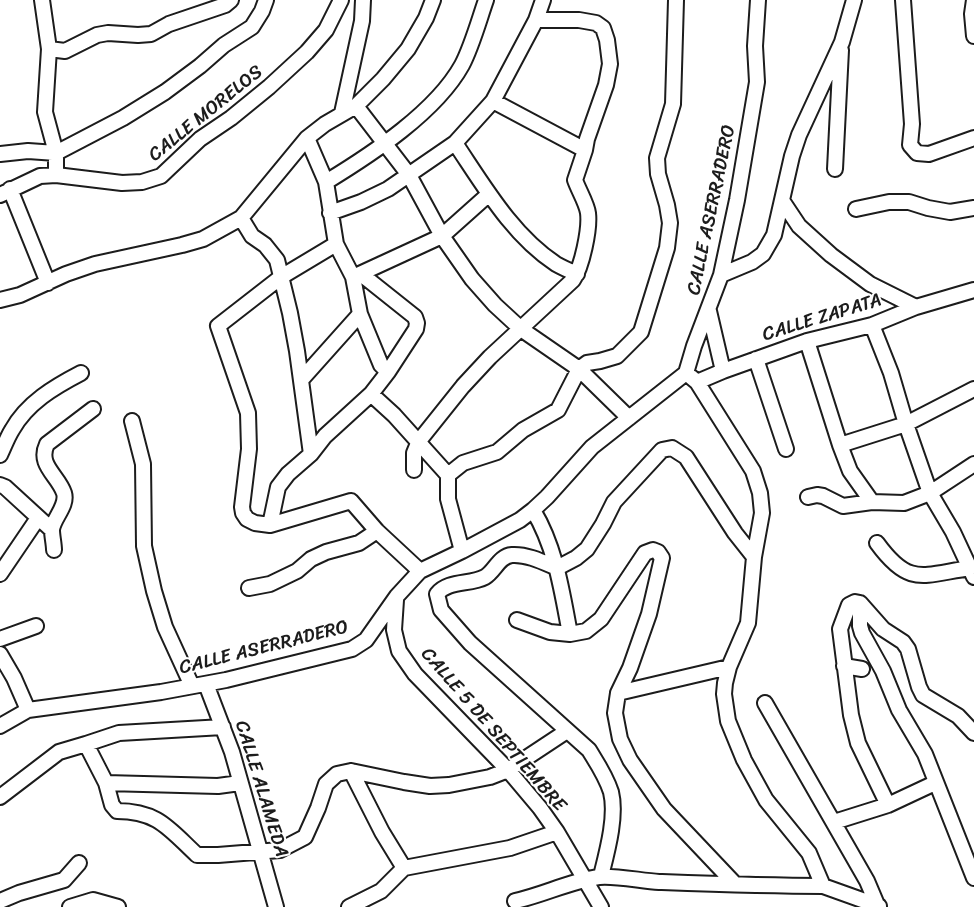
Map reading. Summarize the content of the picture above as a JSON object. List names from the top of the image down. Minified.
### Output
{"streets":{"street":["CALLE MORELOS","CALLE ASERRADERO","CALLE ZAPATA","CALLE 5 DE SEPTIEMBRE","CALLE ALAMEDA"]},"crossings":[["CALLE ASERRADERO","CALLE 5 DE SEPTIEMBRE"],["CALLE ASERRADERO","CALLE ALAMEDA"]]}
